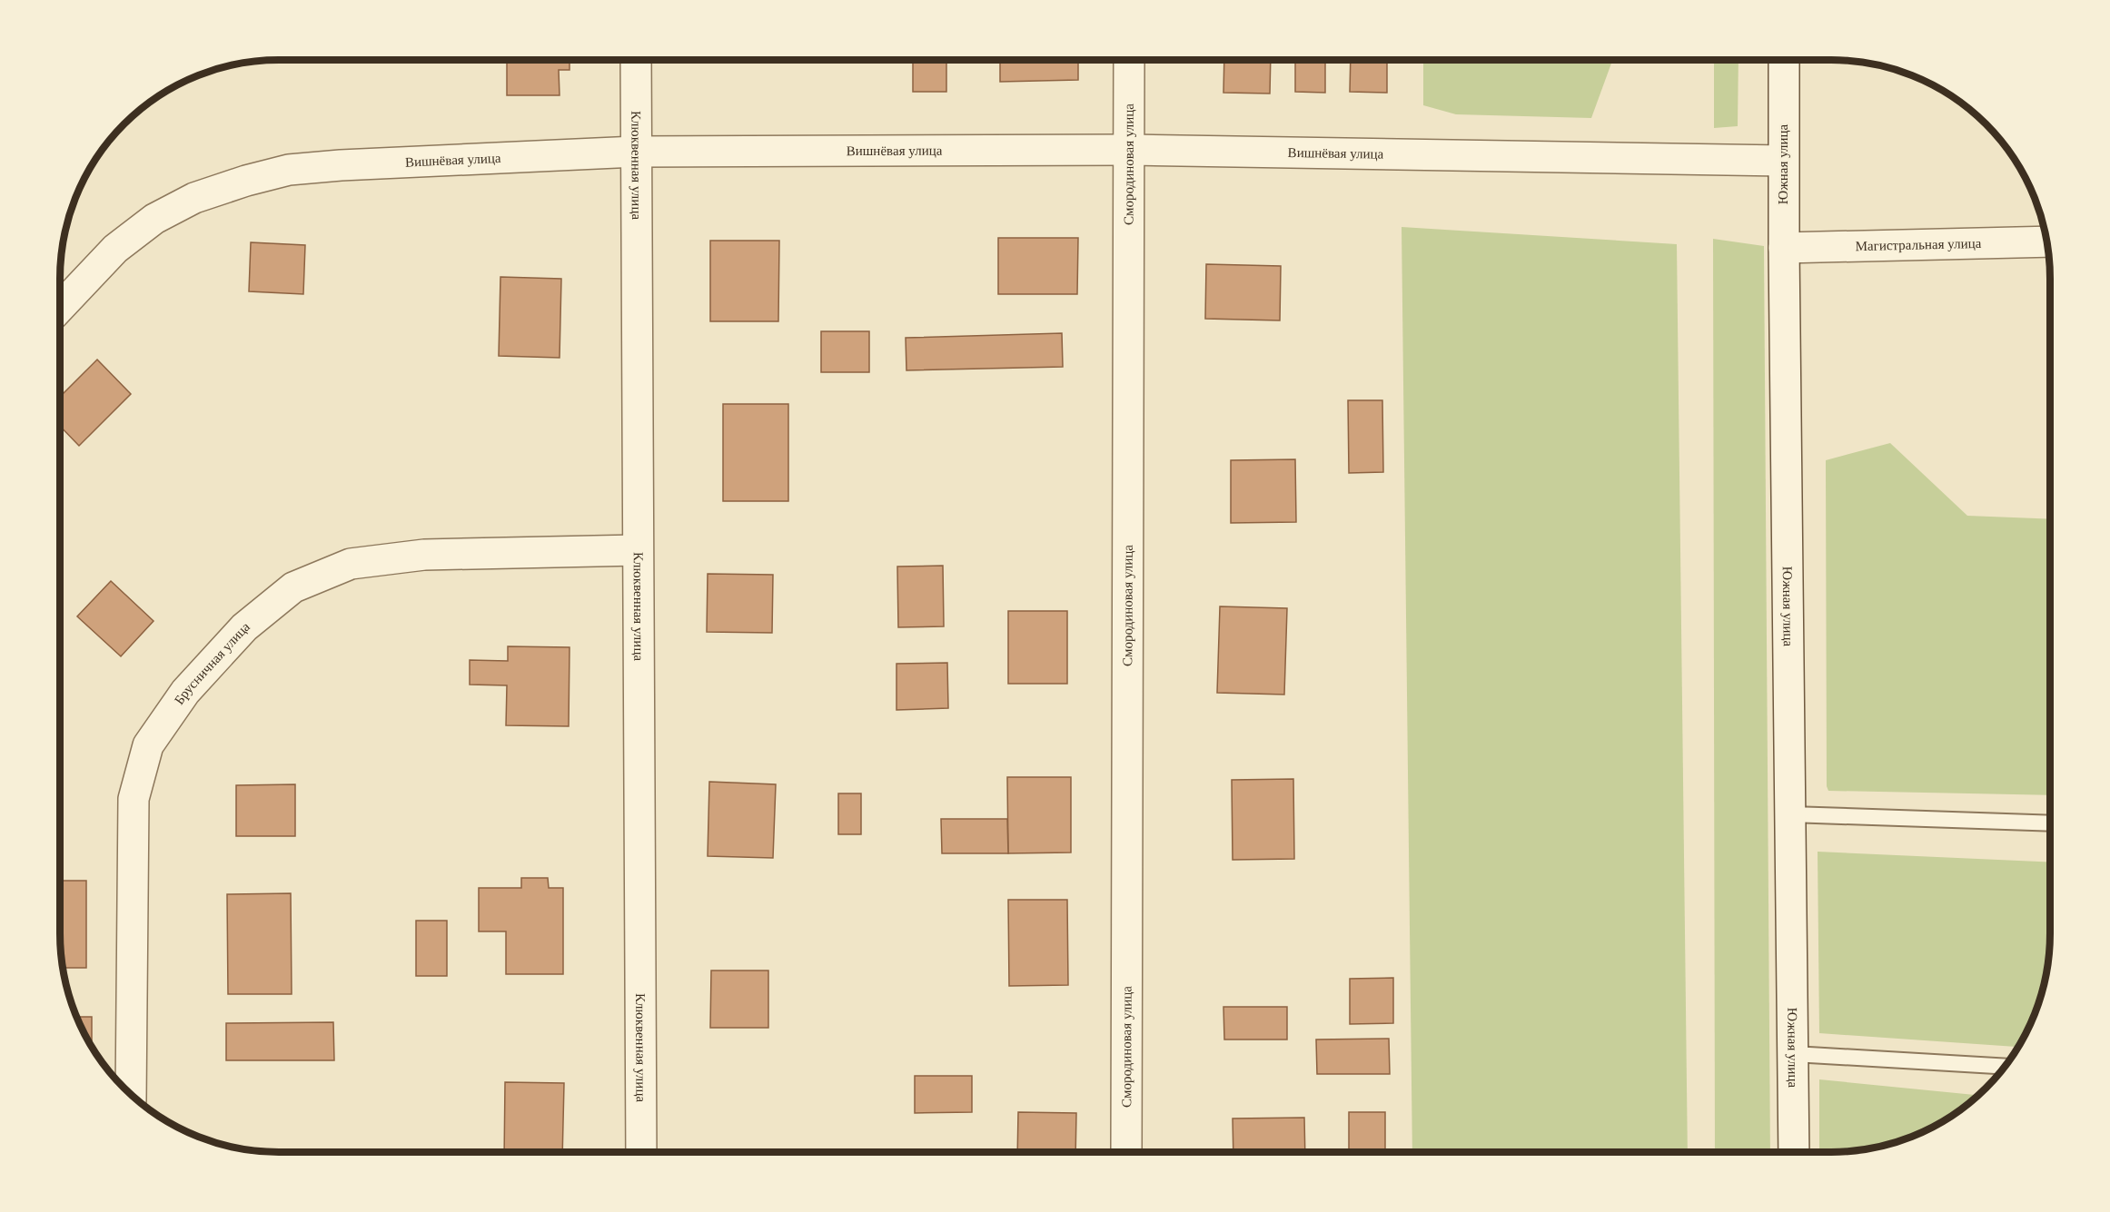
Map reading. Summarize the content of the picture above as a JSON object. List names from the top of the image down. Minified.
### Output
{"streets":{"street":["Вишнёвая улица","Клюквенная улица","Смородиновая улица","Южная улица","Магистральная улица","Брусничная улица"]},"crossings":[["Вишнёвая улица","Клюквенная улица"],["Вишнёвая улица","Смородиновая улица"],["Вишнёвая улица","Южная улица"],["Клюквенная улица","Брусничная улица"],["Южная улица","Магистральная улица"]]}
